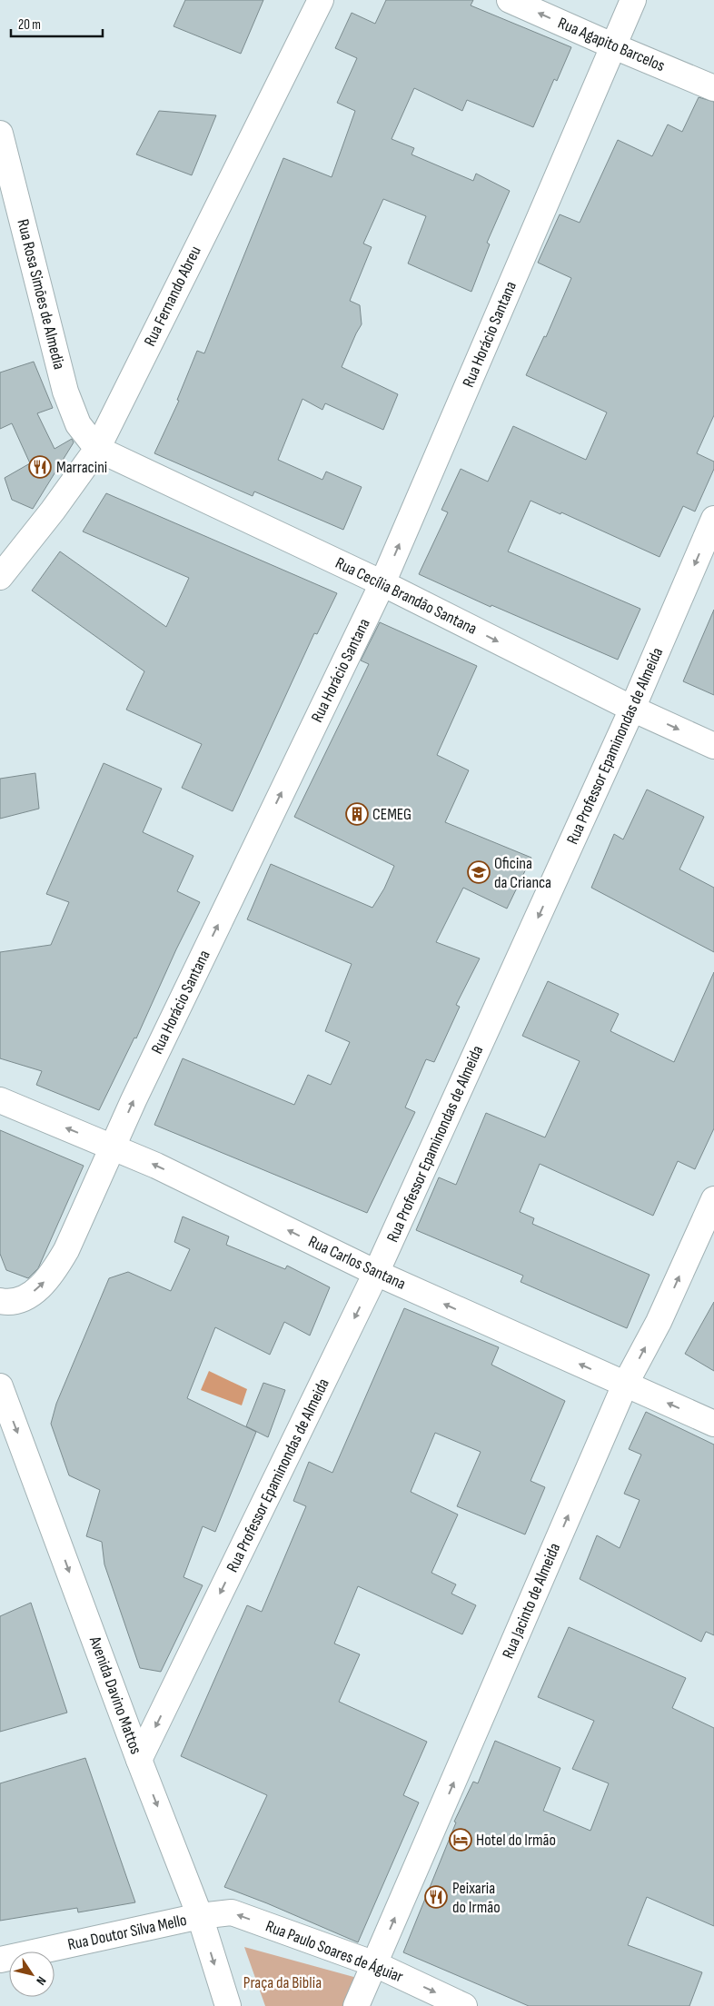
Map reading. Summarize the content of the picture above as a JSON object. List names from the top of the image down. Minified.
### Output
{"streets":{"street":["Rua Agapito Barcelos","Rua Rosa Simões de Almedia","Rua Fernando Abreu","Rua Horácio Santana","Rua Cecília Brandão Santana","Rua Professor Epaminondas de Almeida","Rua Carlos Santana","Rua Jacinto de Almeida","Avenida Davino Mattos","Rua Doutor Silva Mello","Rua Paulo Soares de Águiar"]},"crossings":[["Rua Agapito Barcelos","Rua Horácio Santana"],["Rua Rosa Simões de Almedia","Rua Fernando Abreu"],["Rua Rosa Simões de Almedia","Rua Cecília Brandão Santana"],["Rua Fernando Abreu","Rua Cecília Brandão Santana"],["Rua Horácio Santana","Rua Cecília Brandão Santana"],["Rua Horácio Santana","Rua Carlos Santana"],["Rua Cecília Brandão Santana","Rua Professor Epaminondas de Almeida"],["Rua Professor Epaminondas de Almeida","Rua Carlos Santana"],["Rua Professor Epaminondas de Almeida","Avenida Davino Mattos"],["Rua Carlos Santana","Rua Jacinto de Almeida"],["Rua Jacinto de Almeida","Rua Paulo Soares de Águiar"],["Avenida Davino Mattos","Rua Doutor Silva Mello"],["Avenida Davino Mattos","Rua Paulo Soares de Águiar"],["Rua Doutor Silva Mello","Rua Paulo Soares de Águiar"]],"one_way":["Rua Agapito Barcelos","Rua Horácio Santana","Rua Cecília Brandão Santana","Rua Professor Epaminondas de Almeida","Rua Carlos Santana","Rua Jacinto de Almeida","Avenida Davino Mattos"],"parks":["Praça da Biblia"],"places":{"restaurant":["Marracini","Peixaria do Irmão"],"building":["CEMEG"],"school or university":["Oficina da Crianca"],"hotel":["Hotel do Irmão"]},"scale_bar":"20 m","north":"bottom right"}
